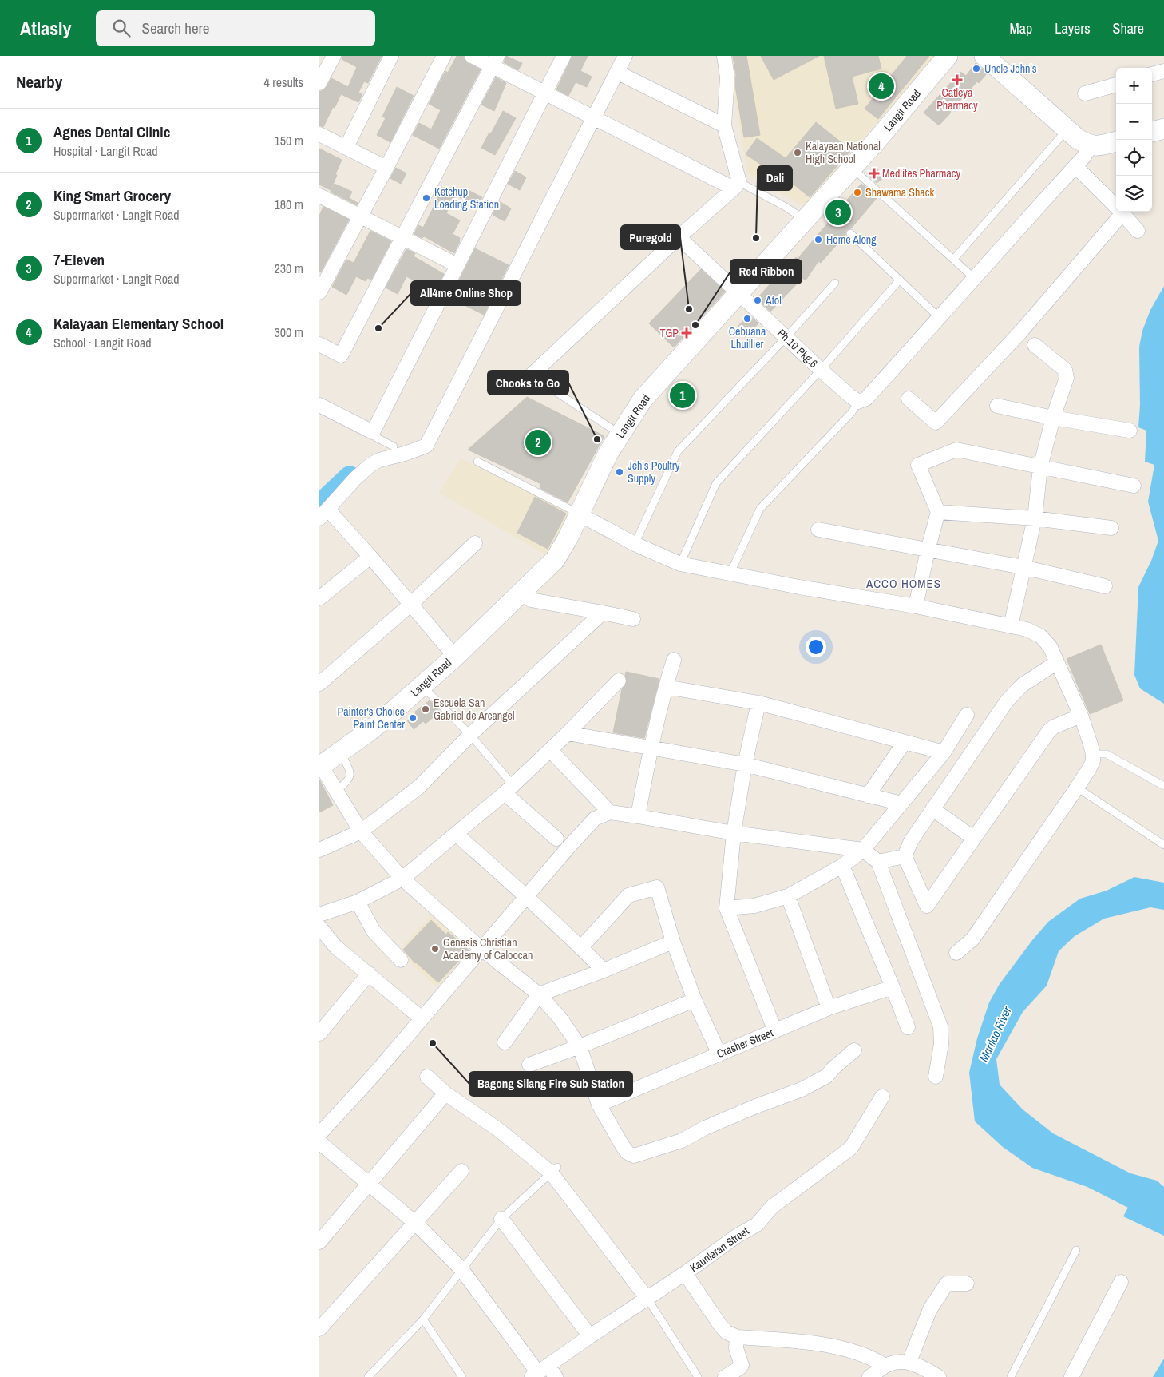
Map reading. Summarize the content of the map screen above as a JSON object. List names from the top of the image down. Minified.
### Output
{"streets":{"main road":["Langit Road"],"street":["Ph.10 Pkg.6","Crasher Street","Kaunlaran Street"]},"crossings":[["Langit Road","Ph.10 Pkg.6"]],"districts":["ACCO HOMES"],"water":["Marilao River"],"places":{"other":["Uncle John's","Kalayaan National High School","Shawama Shack","Ketchup Loading Station","Dali","Home Along","Atol","Puregold","Cebuana Lhuillier","Red Ribbon","All4me Online Shop","Chooks to Go","Jeh's Poultry Supply","Escuela San Gabriel de Arcangel","Painter's Choice Paint Center","Genesis Christian Academy of Caloocan","Bagong Silang Fire Sub Station"],"health":["Catleya Pharmacy","Medlites Pharmacy","TGP"]},"page":{"header":"Atlasly","search":"Search here","nav":["Map","Layers","Share"],"heading":["Nearby","4 results"],"map_buttons":["+","−"],"pins":["4","3","1","2"],"list":[{"mark":"1","name":"Agnes Dental Clinic","note":"Hospital · Langit Road","value":"150 m"},{"mark":"2","name":"King Smart Grocery","note":"Supermarket · Langit Road","value":"180 m"},{"mark":"3","name":"7-Eleven","note":"Supermarket · Langit Road","value":"230 m"},{"mark":"4","name":"Kalayaan Elementary School","note":"School · Langit Road","value":"300 m"}]}}
